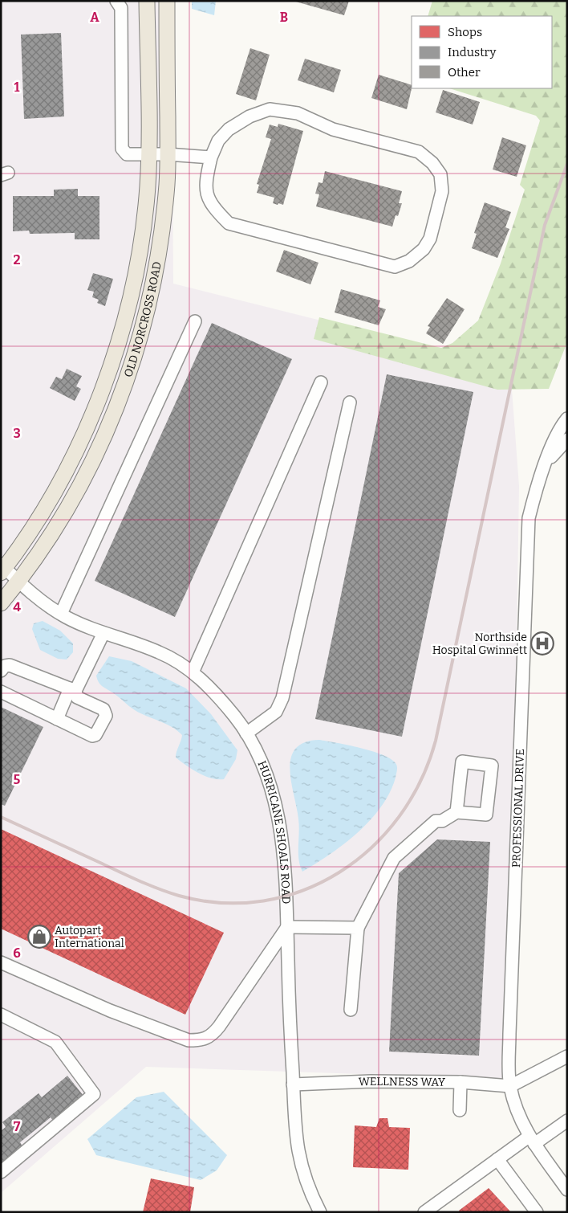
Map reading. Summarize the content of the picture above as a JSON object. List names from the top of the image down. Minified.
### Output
{"streets":{"main road":["OLD NORCROSS ROAD"],"street":["PROFESSIONAL DRIVE","HURRICANE SHOALS ROAD","WELLNESS WAY"]},"crossings":[["OLD NORCROSS ROAD","HURRICANE SHOALS ROAD"],["PROFESSIONAL DRIVE","WELLNESS WAY"],["HURRICANE SHOALS ROAD","WELLNESS WAY"]],"places":{"hospital":["Northside Hospital Gwinnett"],"shop":["Autopart International"]},"legend":["Shops","Industry","Other"],"grid":{"columns":["A","B"],"rows":["1","2","3","4","5","6","7"]}}
